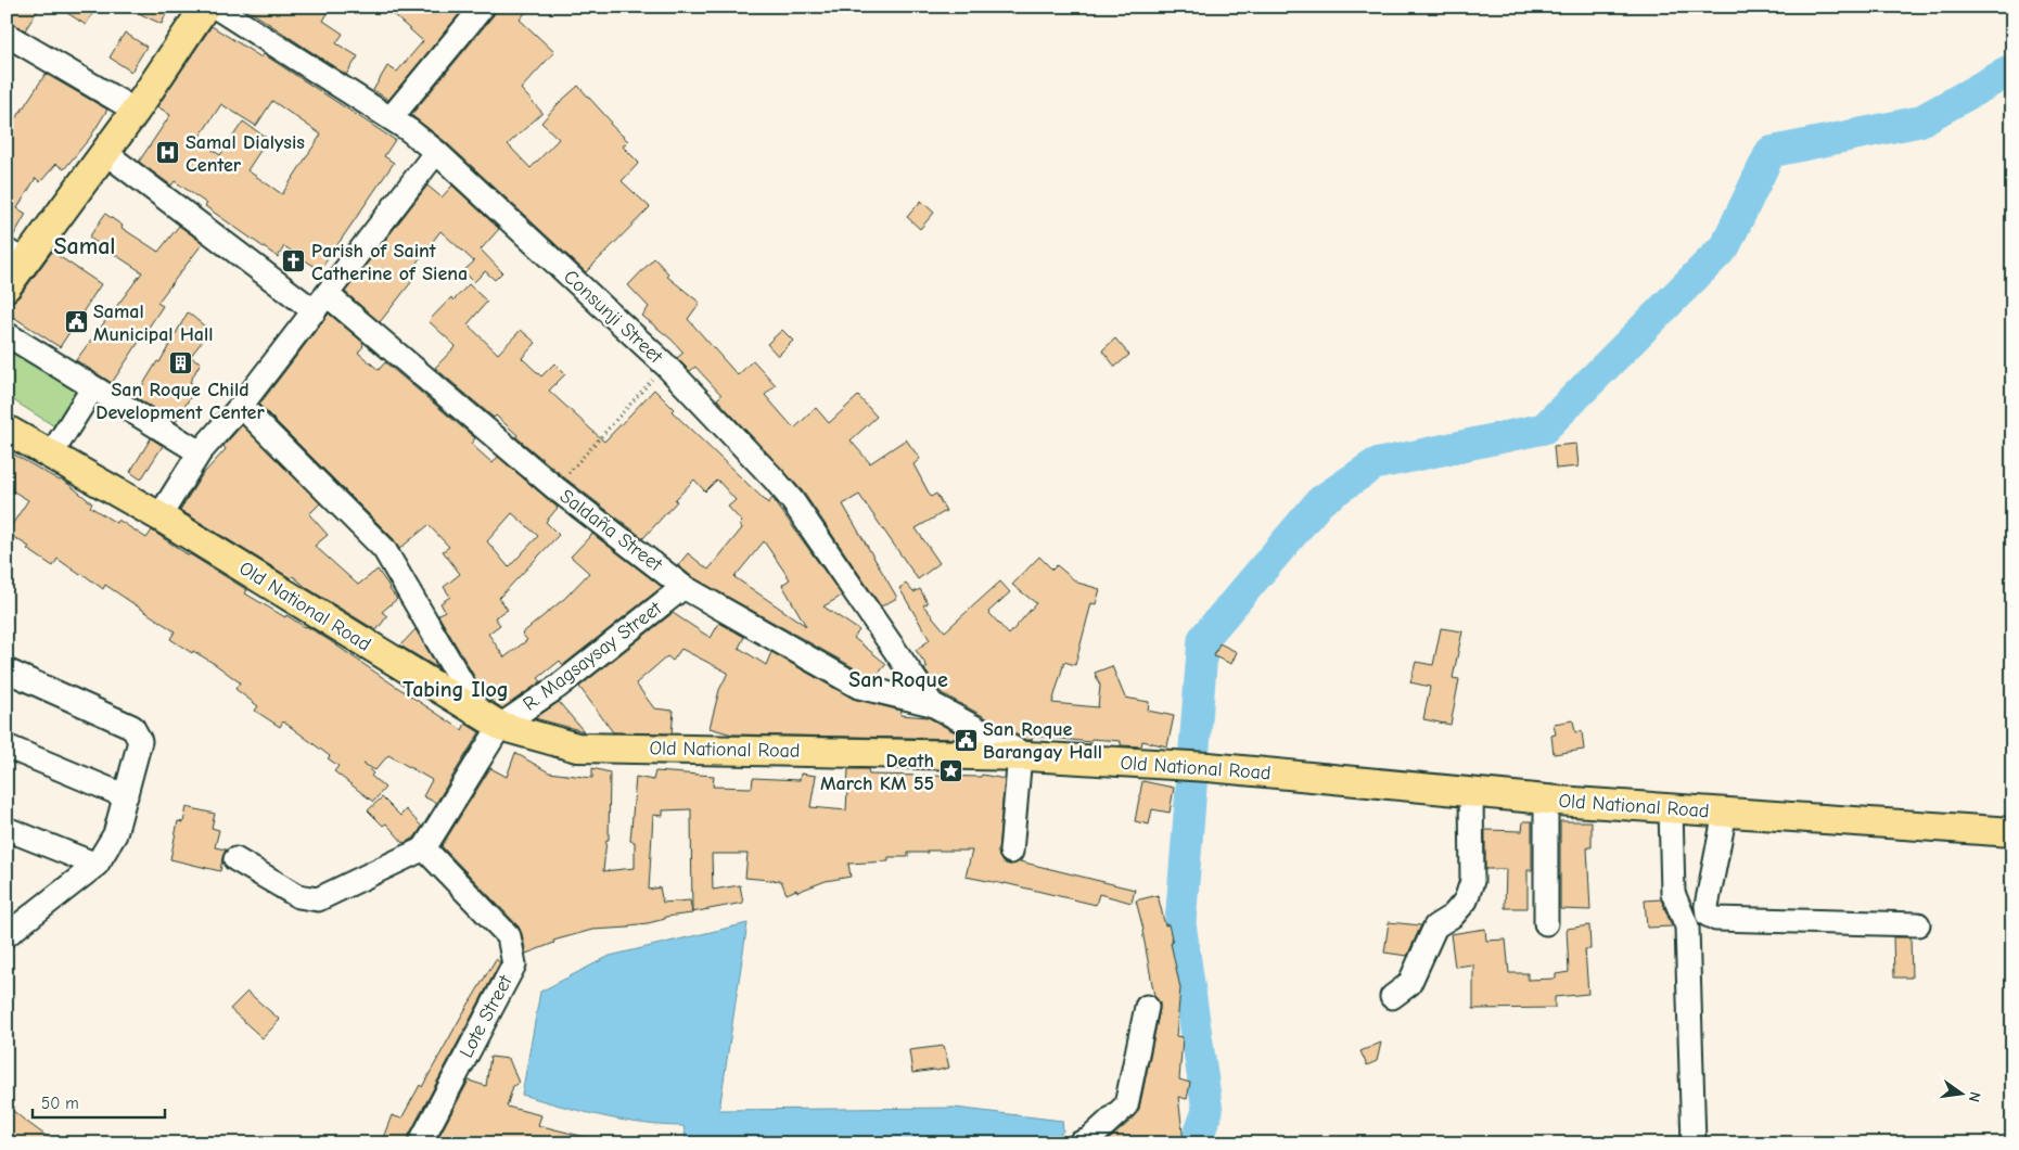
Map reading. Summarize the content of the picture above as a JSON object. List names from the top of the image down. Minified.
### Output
{"streets":{"main road":["Old National Road"],"street":["Consunji Street","Saldaña Street","R. Magsaysay Street","Lote Street"]},"crossings":[["Consunji Street","Saldaña Street"],["Saldaña Street","R. Magsaysay Street"],["Old National Road","R. Magsaysay Street"]],"districts":["Samal","San Roque","Tabing Ilog"],"places":{"hospital":["Samal Dialysis Center"],"church":["Parish of Saint Catherine of Siena"],"public building":["Samal Municipal Hall","San Roque Barangay Hall"],"building":["San Roque Child Development Center"],"place":["Death March KM 55"]},"scale_bar":"50 m","north":"right"}
